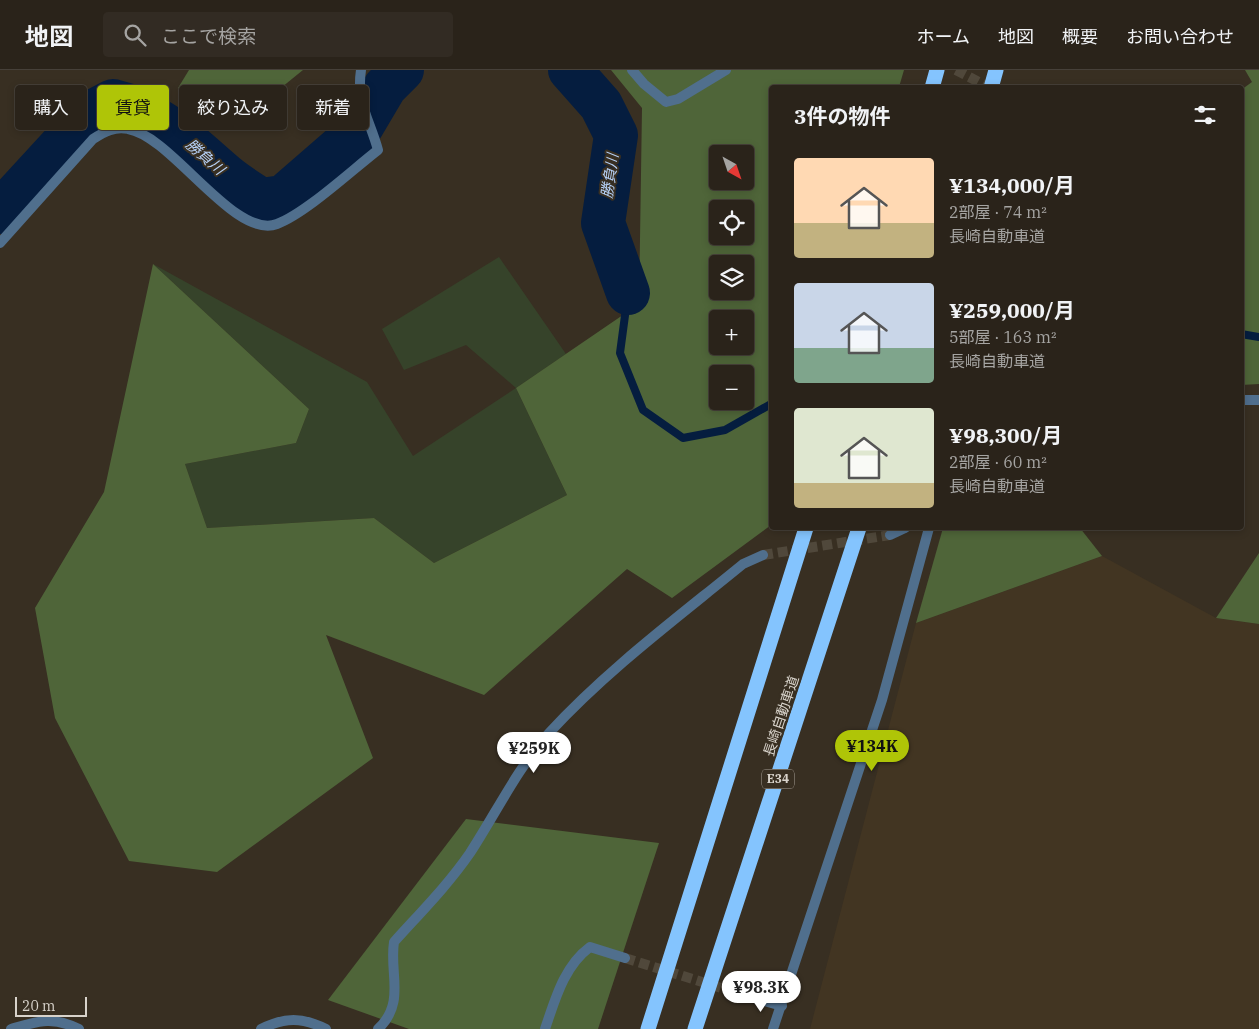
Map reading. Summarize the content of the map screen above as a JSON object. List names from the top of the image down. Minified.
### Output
{"streets":{"highway":["長崎自動車道","E34"]},"water":["勝負川"],"scale_bar":"20 m","north":"bottom right","page":{"header":"地図","search":"ここで検索","nav":["ホーム","地図","概要","お問い合わせ"],"chip":["購入","賃貸","絞り込み","新着"],"heading":"3件の物件","map_buttons":["+","−"],"list":[{"name":"¥134,000/月","note":"2部屋 · 74 m² · 長崎自動車道"},{"name":"¥259,000/月","note":"5部屋 · 163 m² · 長崎自動車道"},{"name":"¥98,300/月","note":"2部屋 · 60 m² · 長崎自動車道"}],"price":["¥134K","¥259K","¥98.3K"],"scale":"20 m"}}
